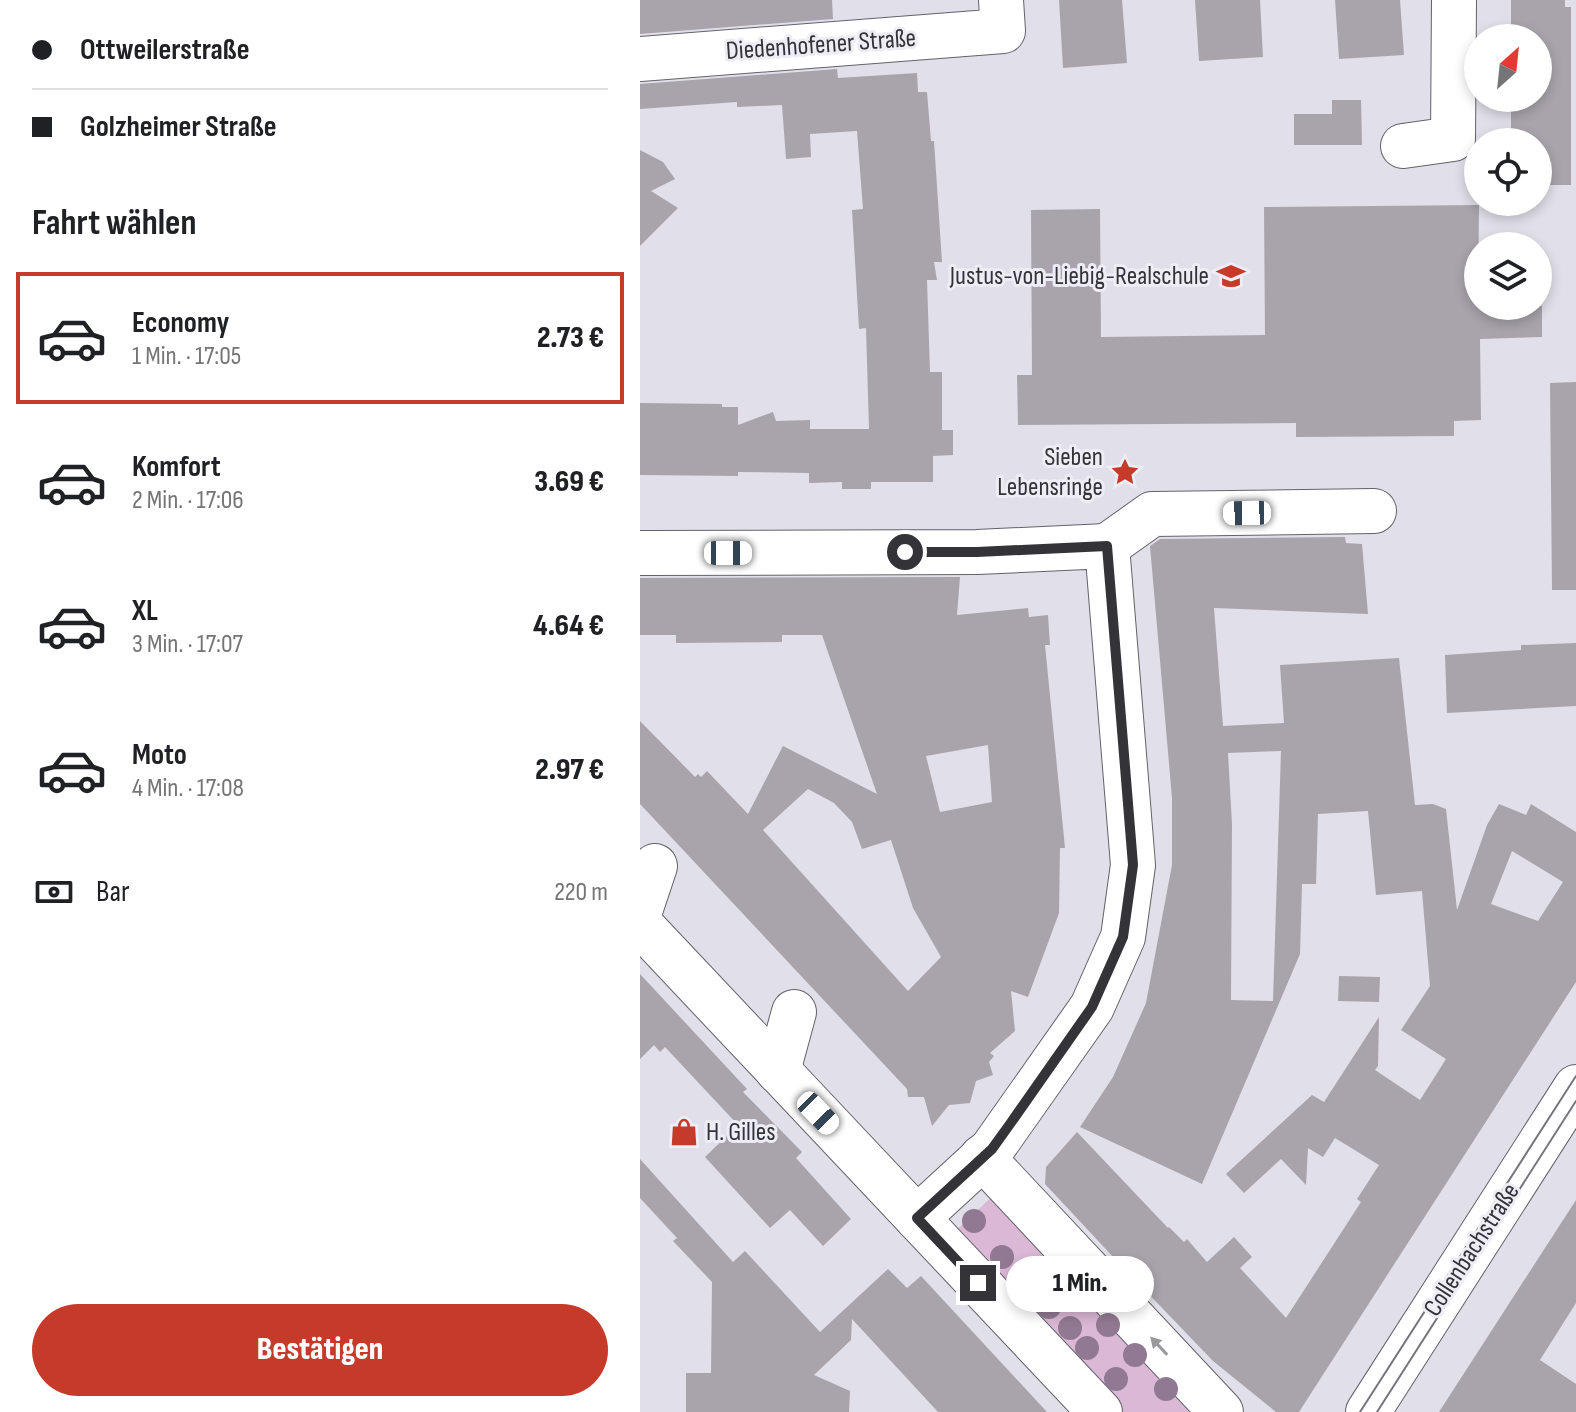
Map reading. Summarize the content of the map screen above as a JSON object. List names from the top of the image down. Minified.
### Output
{"streets":{"street":["Diedenhofener Straße","Collenbachstraße"]},"places":{"school or university":["Justus-von-Liebig-Realschule"],"place":["Sieben Lebensringe"],"shop":["H. Gilles"]},"north":"top right","page":{"banner":["Ottweilerstraße","Golzheimer Straße"],"heading":"Fahrt wählen","list":[{"name":"Economy","note":"1 Min. · 17:05","value":"2.73 €"},{"name":"Komfort","note":"2 Min. · 17:06","value":"3.69 €"},{"name":"XL","note":"3 Min. · 17:07","value":"4.64 €"},{"name":"Moto","note":"4 Min. · 17:08","value":"2.97 €"}],"pay":["Bar","220 m"],"bubble":"1 Min.","buttons":"Bestätigen"}}
